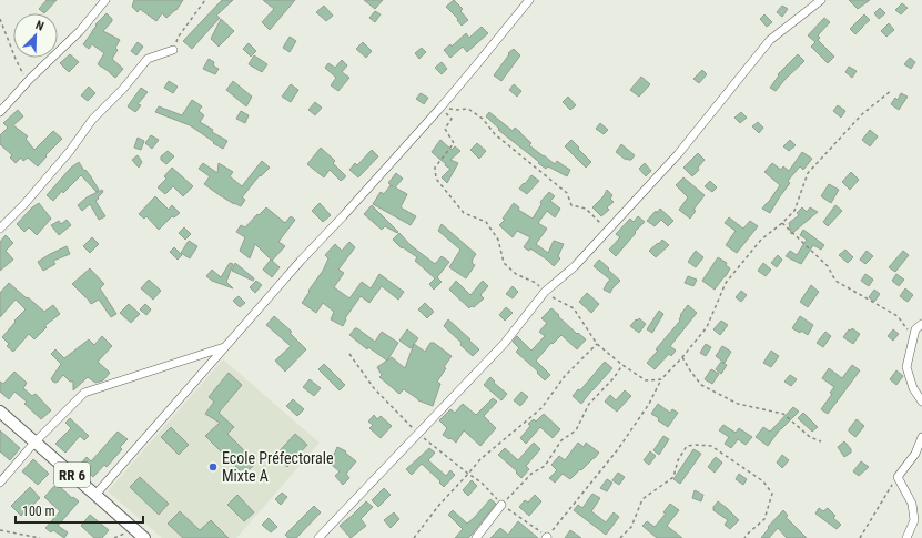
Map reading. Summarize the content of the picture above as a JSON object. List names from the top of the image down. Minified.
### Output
{"streets":{"main road":["RR 6"]},"places":["Ecole Préfectorale Mixte A"],"scale_bar":"100 m","north":"top right"}
